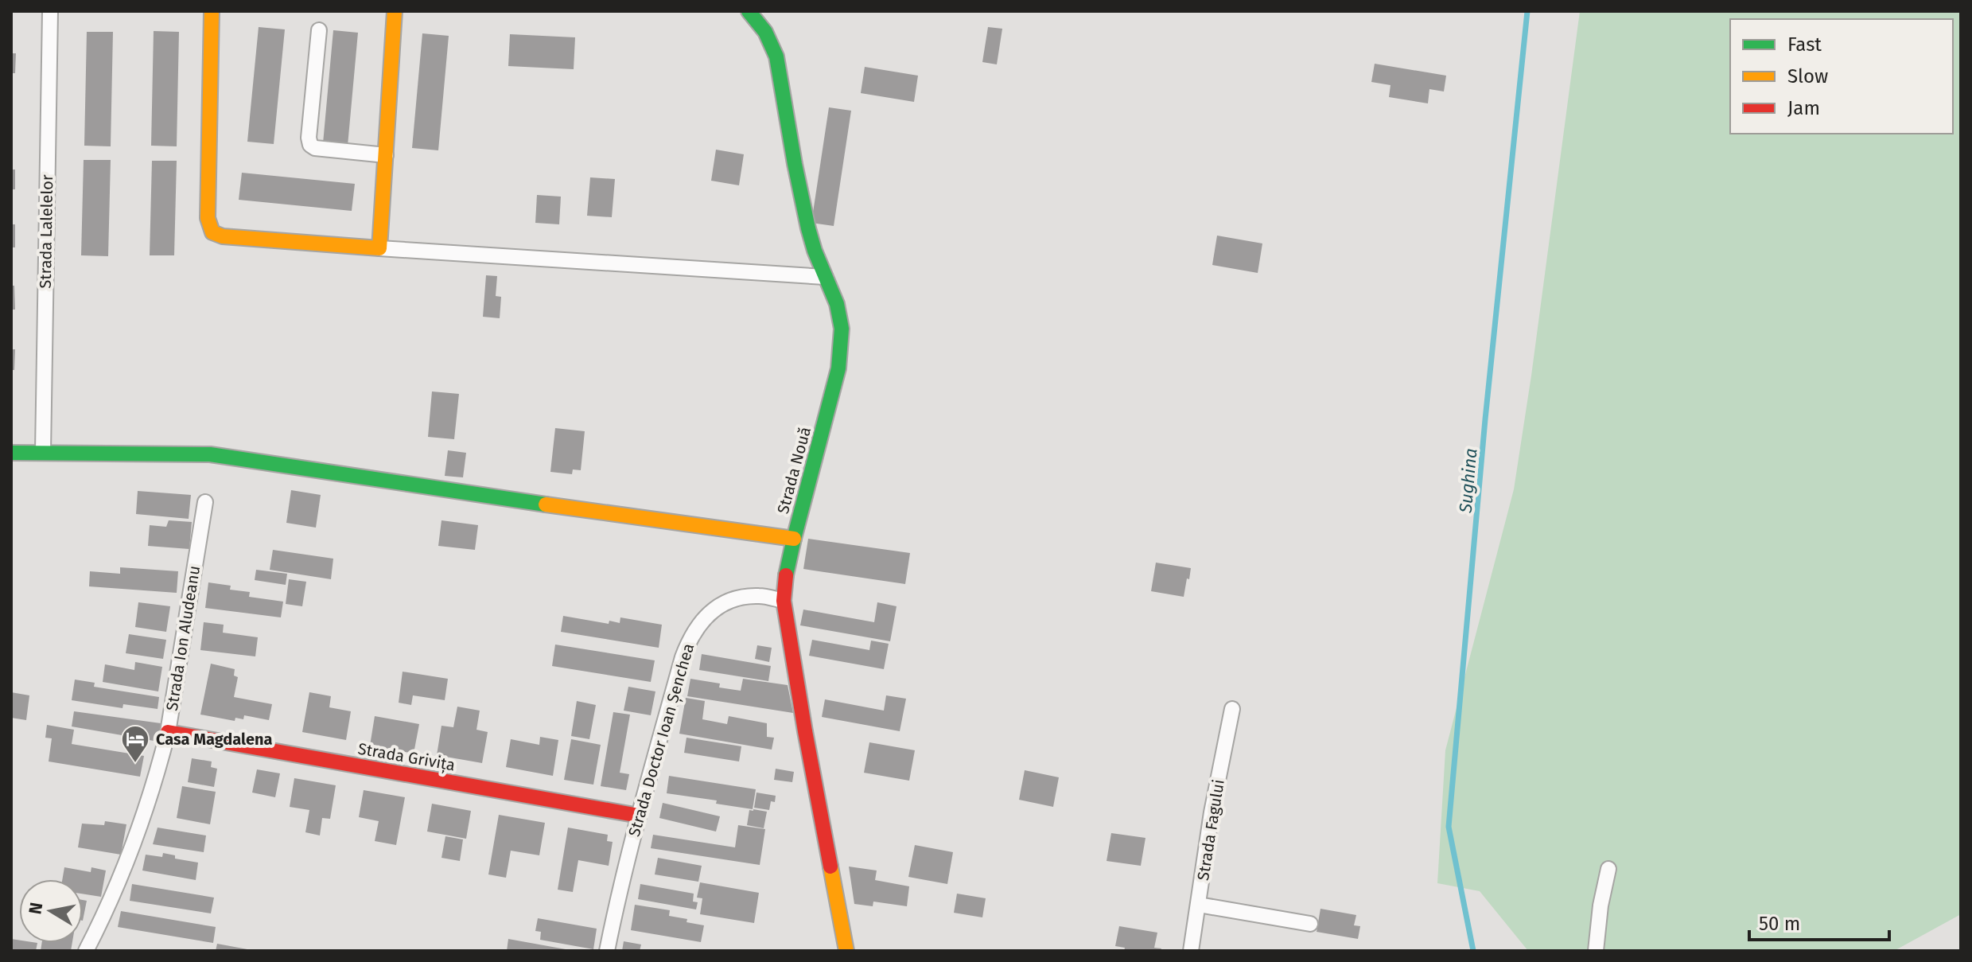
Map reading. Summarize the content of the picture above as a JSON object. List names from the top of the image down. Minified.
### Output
{"streets":{"street":["Strada Lalelelor","Strada Nouă","Strada Ion Aludeanu","Strada Doctor Ioan Șenchea","Strada Grivița","Strada Fagului"]},"crossings":[["Strada Nouă","Strada Doctor Ioan Șenchea"],["Strada Ion Aludeanu","Strada Grivița"],["Strada Doctor Ioan Șenchea","Strada Grivița"]],"water":["Sughina"],"places":{"hotel":["Casa Magdalena"]},"legend":["Fast","Slow","Jam"],"scale_bar":"50 m","north":"left"}
